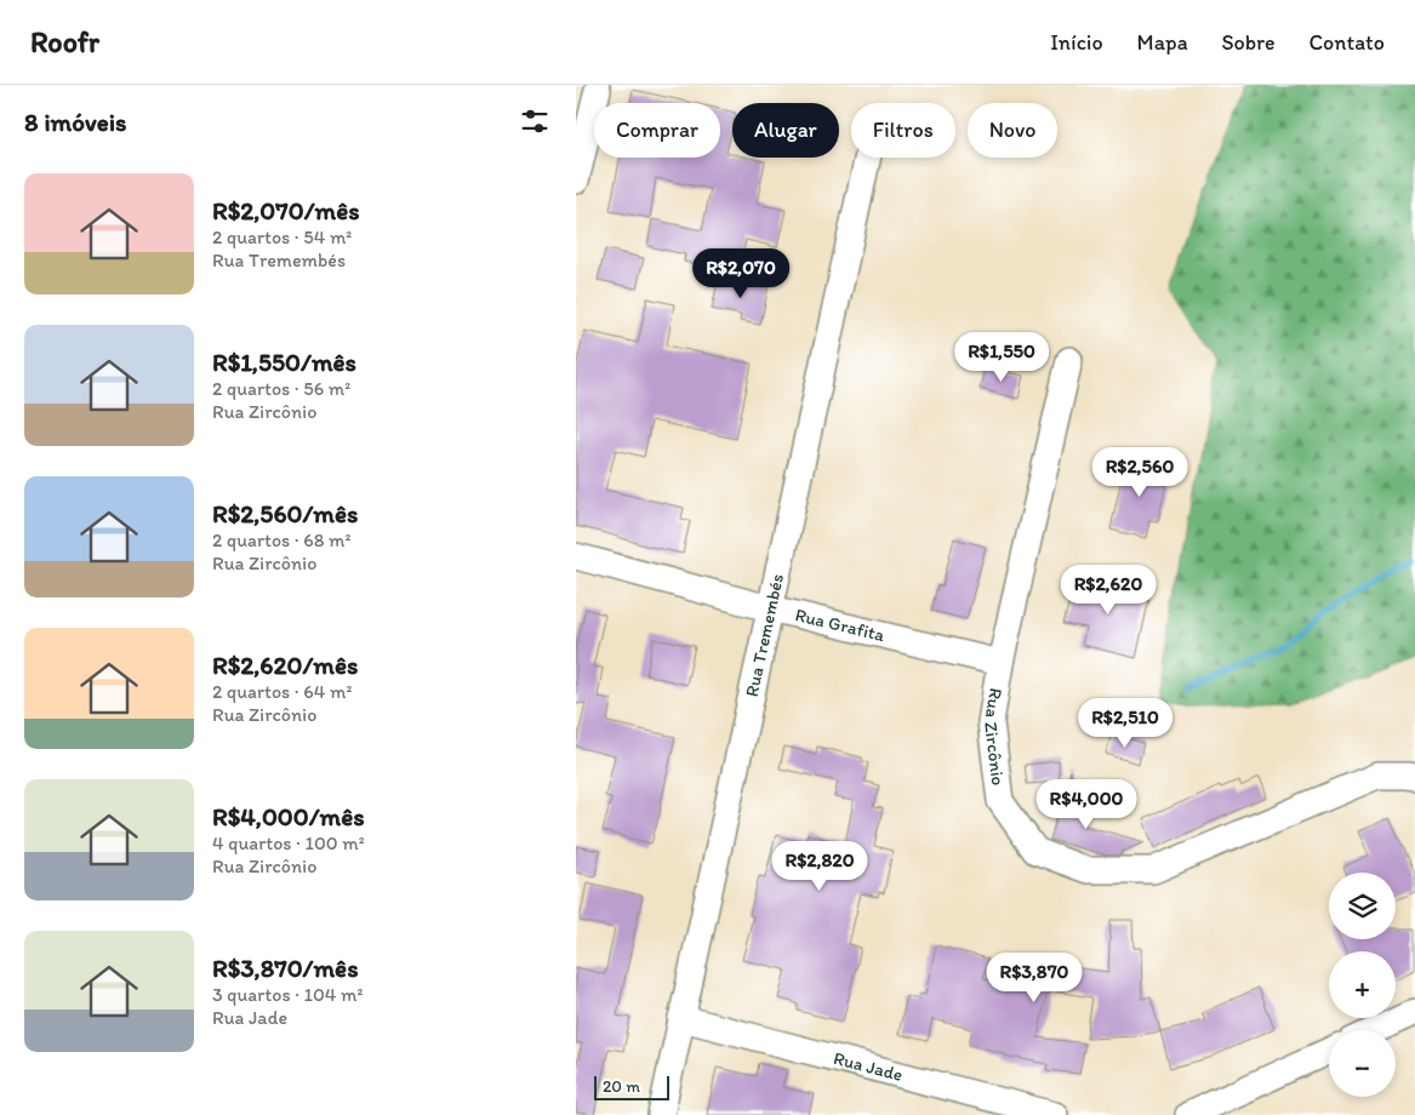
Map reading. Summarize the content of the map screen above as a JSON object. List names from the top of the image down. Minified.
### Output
{"streets":{"street":["Rua Grafita","Rua Tremembés","Rua Zircônio","Rua Jade"]},"crossings":[["Rua Grafita","Rua Tremembés"],["Rua Grafita","Rua Zircônio"],["Rua Tremembés","Rua Jade"]],"scale_bar":"20 m","page":{"header":"Roofr","nav":["Início","Mapa","Sobre","Contato"],"heading":"8 imóveis","chip":["Comprar","Alugar","Filtros","Novo"],"list":[{"name":"R$2,070/mês","note":"2 quartos · 54 m² · Rua Tremembés"},{"name":"R$1,550/mês","note":"2 quartos · 56 m² · Rua Zircônio"},{"name":"R$2,560/mês","note":"2 quartos · 68 m² · Rua Zircônio"},{"name":"R$2,620/mês","note":"2 quartos · 64 m² · Rua Zircônio"},{"name":"R$4,000/mês","note":"4 quartos · 100 m² · Rua Zircônio"},{"name":"R$3,870/mês","note":"3 quartos · 104 m² · Rua Jade"}],"price":["R$2,070","R$1,550","R$2,560","R$2,620","R$2,510","R$4,000","R$2,820","R$3,870"],"map_buttons":["+","−"],"scale":"20 m"}}
